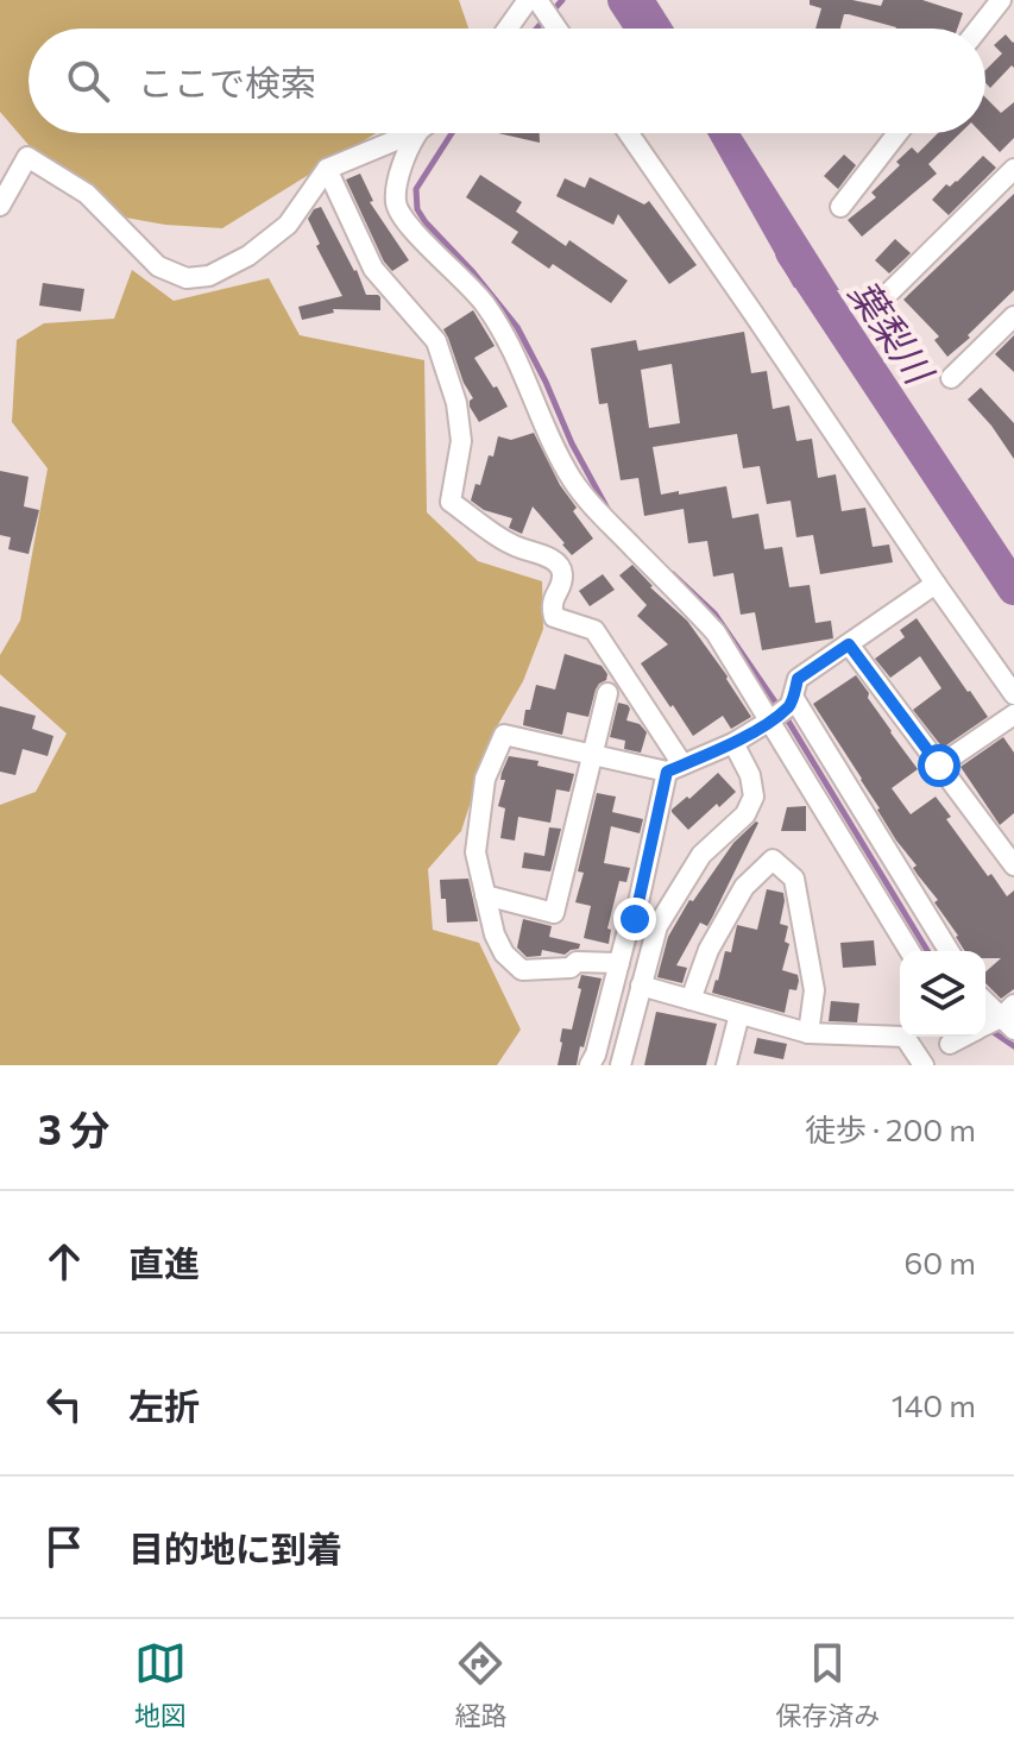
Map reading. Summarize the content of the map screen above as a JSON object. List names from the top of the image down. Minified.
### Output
{"water":["葉梨川"],"page":{"search":"ここで検索","heading":["3 分","徒歩 · 200 m"],"list":[["直進","60 m"],["左折","140 m"],"目的地に到着"],"nav":["地図","経路","保存済み"]}}
